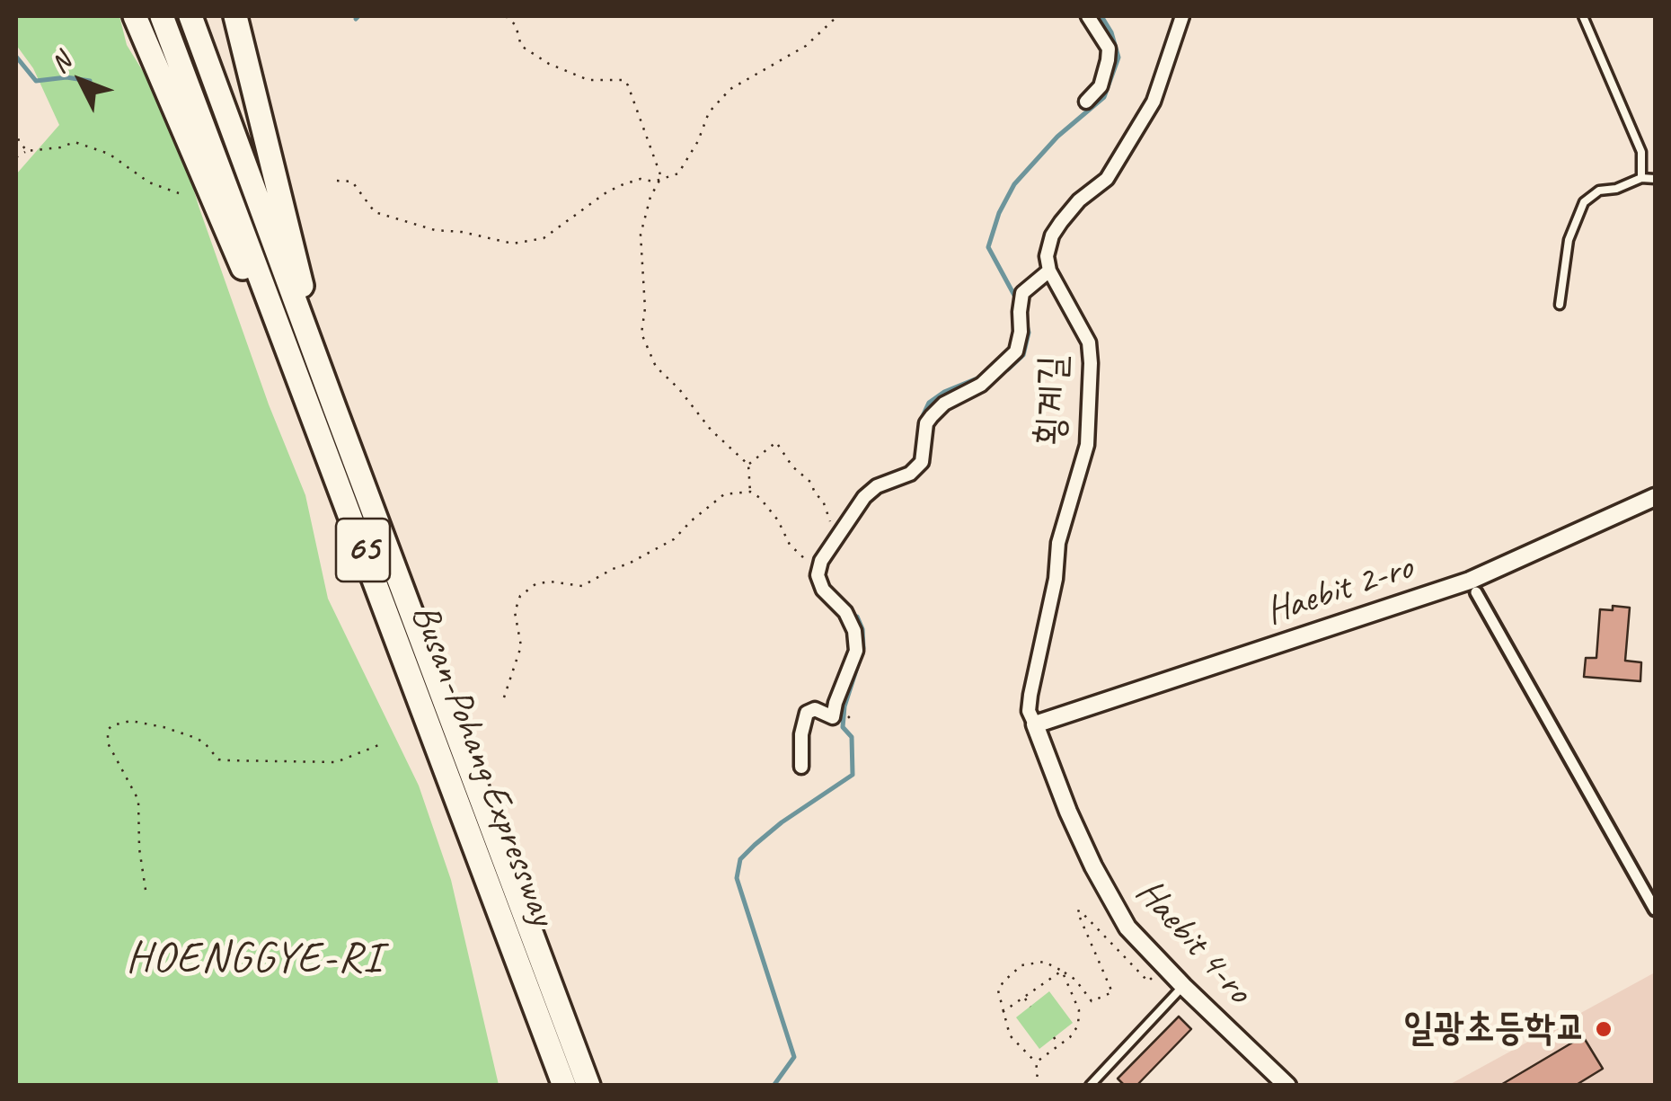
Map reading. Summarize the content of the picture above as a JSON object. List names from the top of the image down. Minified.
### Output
{"streets":{"highway":["65","Busan-Pohang Expressway"],"street":["횡계길","Haebit 2-ro","Haebit 4-ro"]},"crossings":[["횡계길","Haebit 2-ro"],["횡계길","Haebit 4-ro"],["Haebit 2-ro","Haebit 4-ro"]],"districts":["HOENGGYE-RI"],"places":["일광초등학교"],"north":"top left"}
